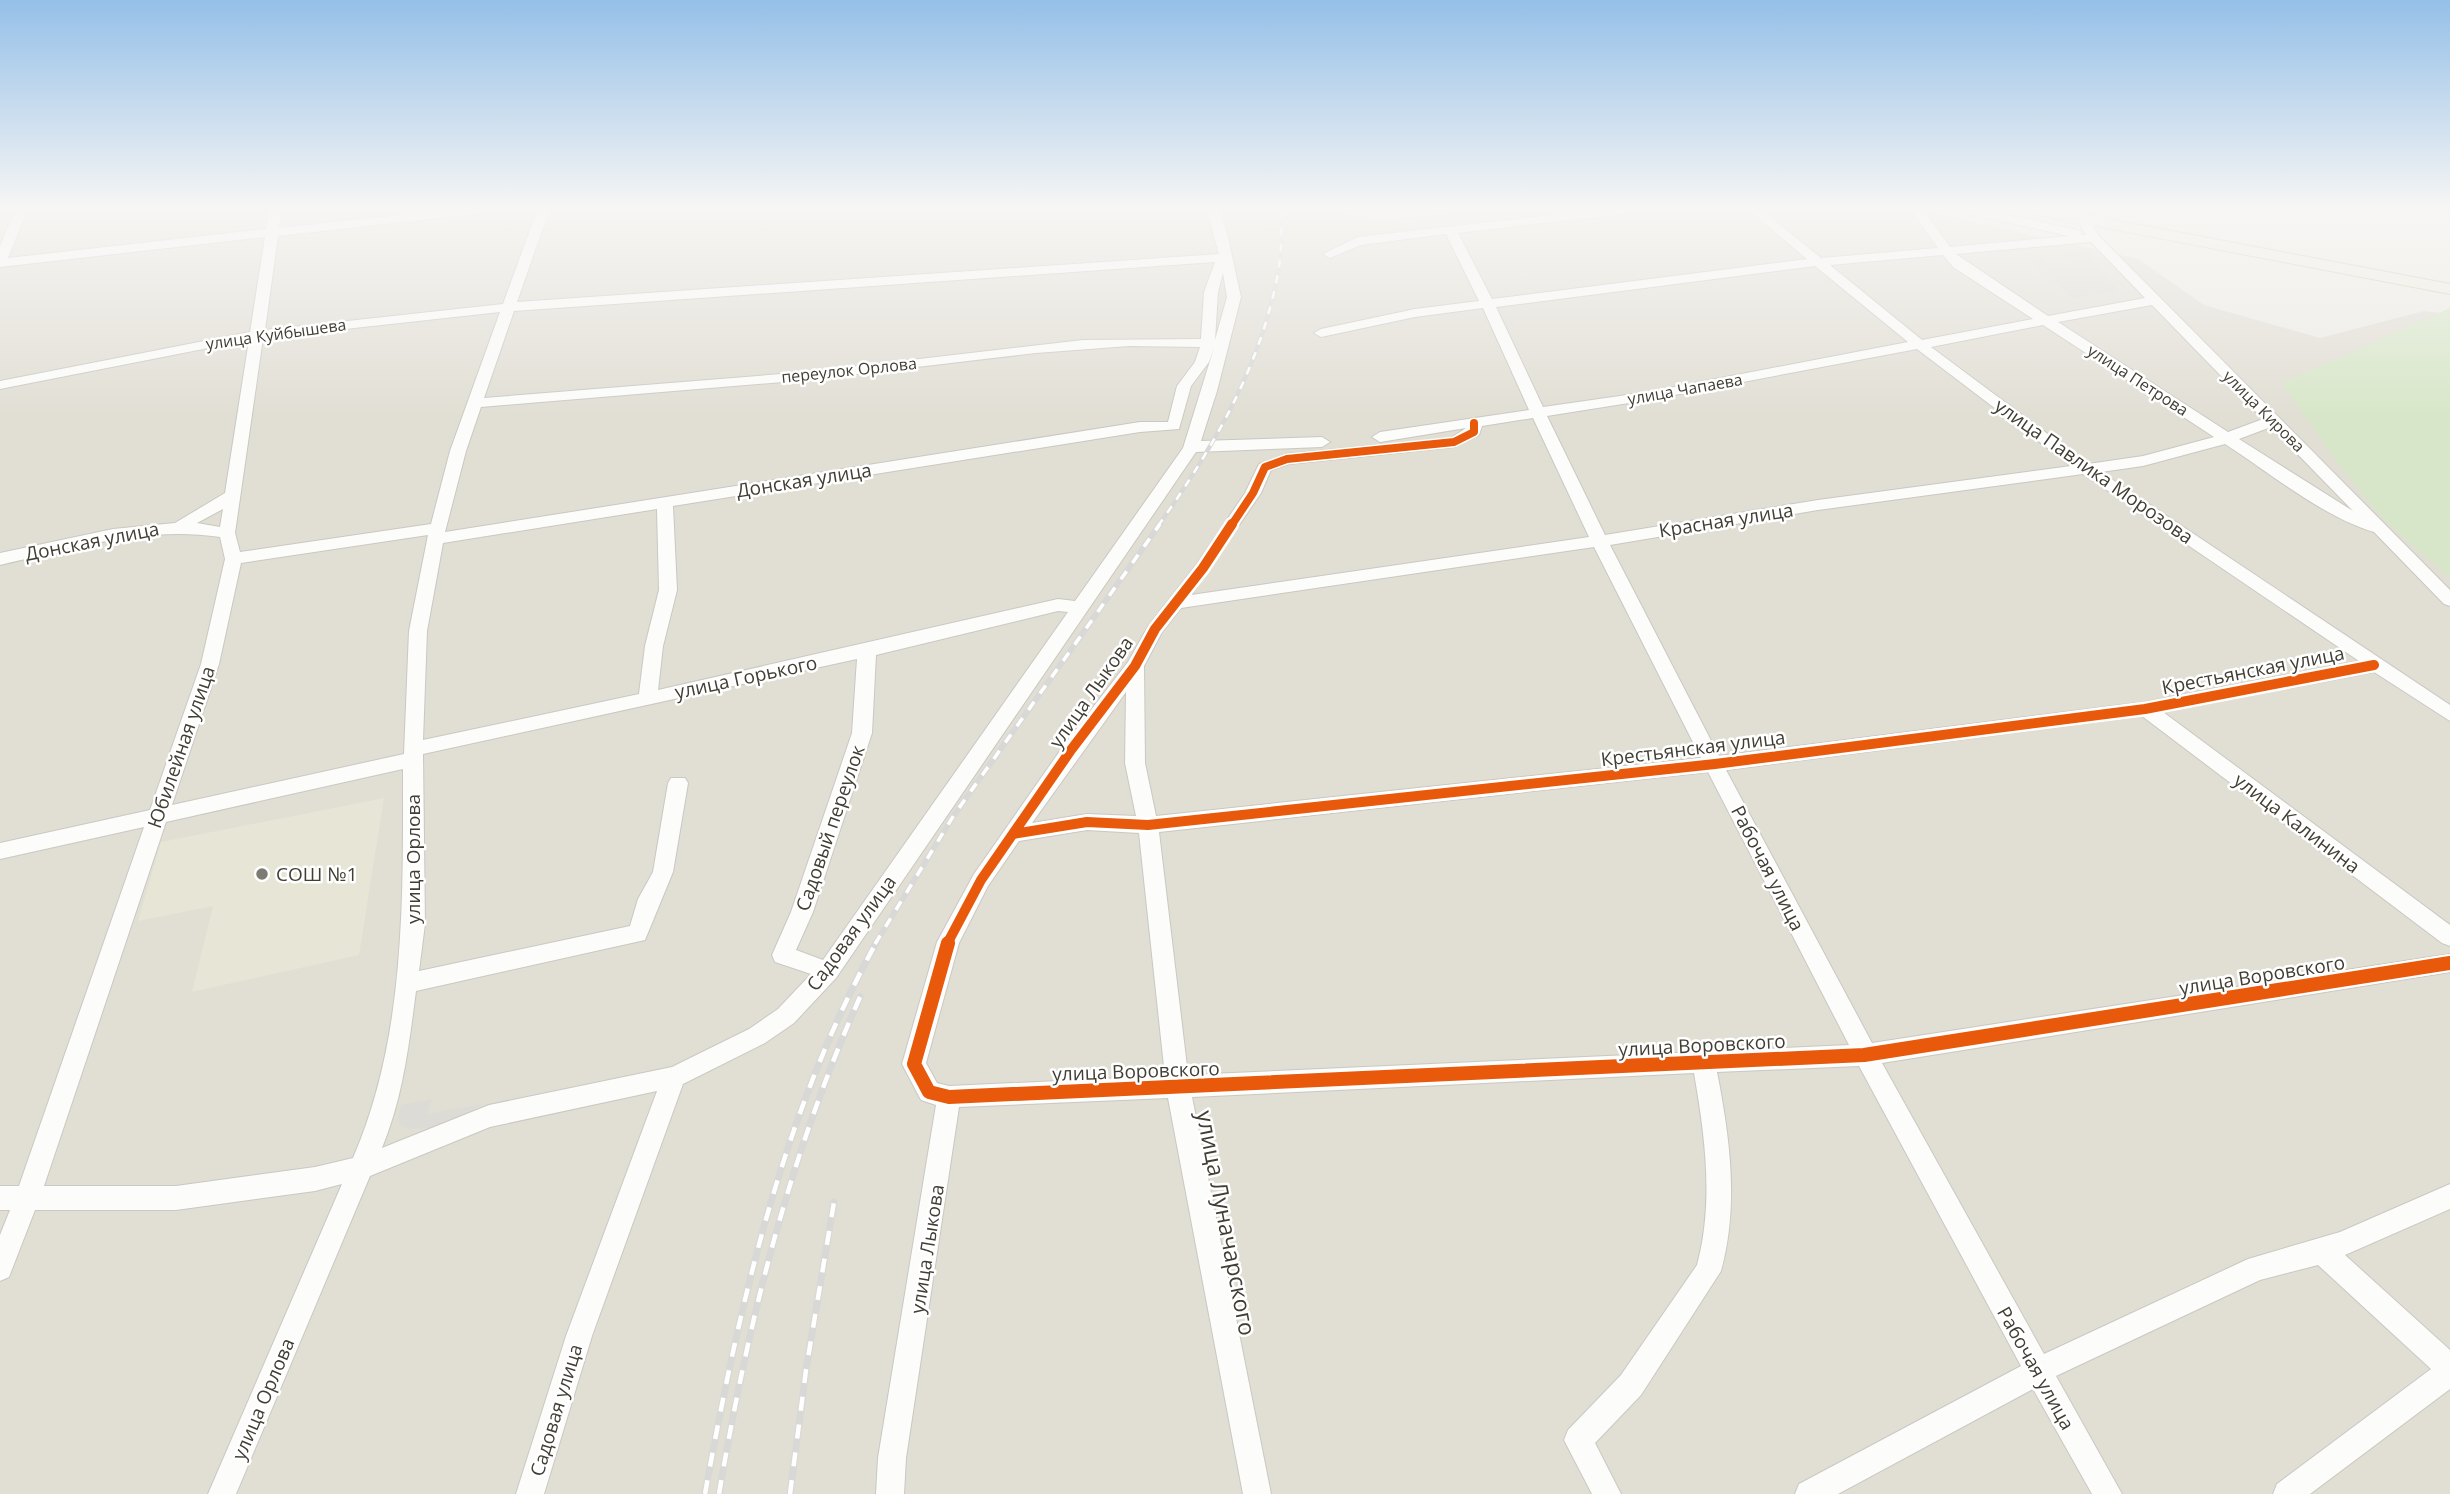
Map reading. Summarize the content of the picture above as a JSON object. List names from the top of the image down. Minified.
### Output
{"streets":{"street":["улица Куйбышева","переулок Орлова","улица Петрова","улица Чапаева","улица Кирова","улица Павлика Морозова","Донская улица","Красная улица","Крестьянская улица","улица Горького","улица Лыкова","Юбилейная улица","улица Калинина","Садовый переулок","улица Орлова","Рабочая улица","Садовая улица","улица Воровского","улица Луначарского"]},"crossings":[["улица Куйбышева","Юбилейная улица"],["улица Куйбышева","улица Орлова"],["переулок Орлова","улица Орлова"],["переулок Орлова","Садовая улица"],["улица Петрова","улица Чапаева"],["улица Петрова","улица Кирова"],["улица Петрова","Красная улица"],["улица Чапаева","улица Кирова"],["улица Чапаева","улица Павлика Морозова"],["улица Чапаева","улица Лыкова"],["улица Чапаева","Рабочая улица"],["улица Чапаева","Садовая улица"],["улица Кирова","Красная улица"],["улица Павлика Морозова","Красная улица"],["улица Павлика Морозова","Крестьянская улица"],["Донская улица","Юбилейная улица"],["Донская улица","улица Орлова"],["Донская улица","Садовая улица"],["Красная улица","улица Лыкова"],["Красная улица","Рабочая улица"],["Крестьянская улица","улица Лыкова"],["Крестьянская улица","улица Калинина"],["Крестьянская улица","Рабочая улица"],["Крестьянская улица","улица Луначарского"],["улица Горького","Юбилейная улица"],["улица Горького","Садовый переулок"],["улица Горького","улица Орлова"],["улица Горького","Садовая улица"],["улица Лыкова","улица Воровского"],["улица Лыкова","улица Луначарского"],["Садовый переулок","Садовая улица"],["Рабочая улица","улица Воровского"],["улица Воровского","улица Луначарского"]],"places":["СОШ №1"]}
